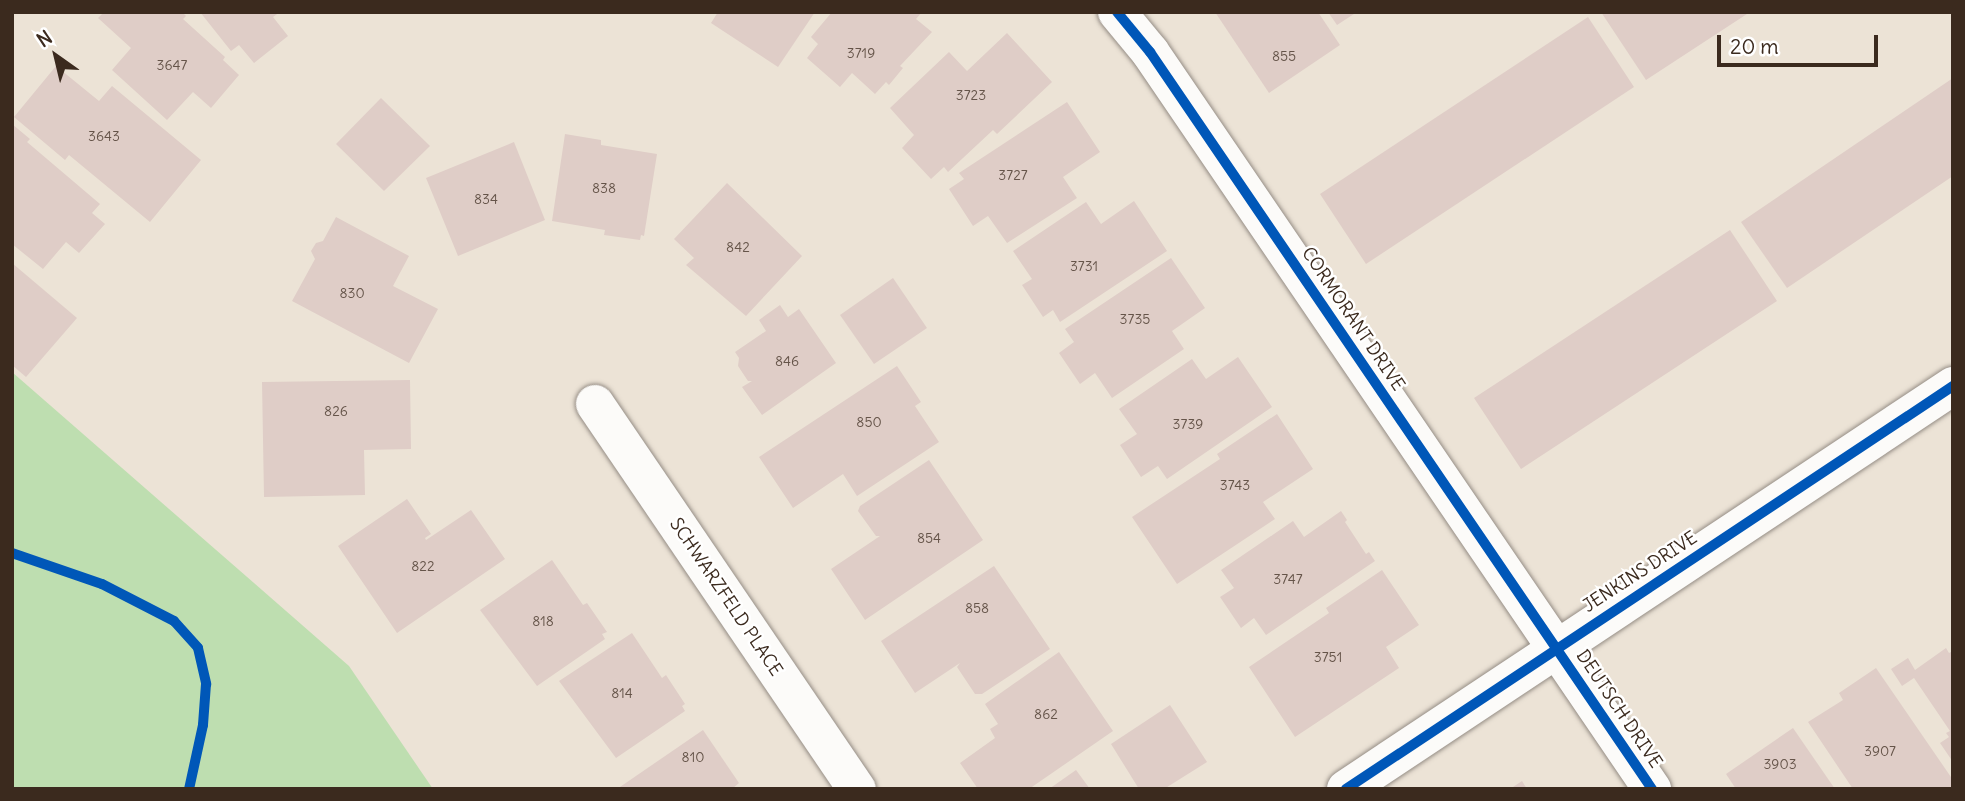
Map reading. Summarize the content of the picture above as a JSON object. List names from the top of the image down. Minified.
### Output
{"streets":{"street":["CORMORANT DRIVE","JENKINS DRIVE","SCHWARZFELD PLACE","DEUTSCH DRIVE"]},"crossings":[["CORMORANT DRIVE","JENKINS DRIVE"],["CORMORANT DRIVE","DEUTSCH DRIVE"],["JENKINS DRIVE","DEUTSCH DRIVE"]],"house_numbers":["3719","855","3647","3723","3643","3727","838","834","842","3731","830","3735","846","826","850","3739","3743","854","822","3747","858","818","3751","814","862","3907","810","3903"],"scale_bar":"20 m","north":"top left"}
